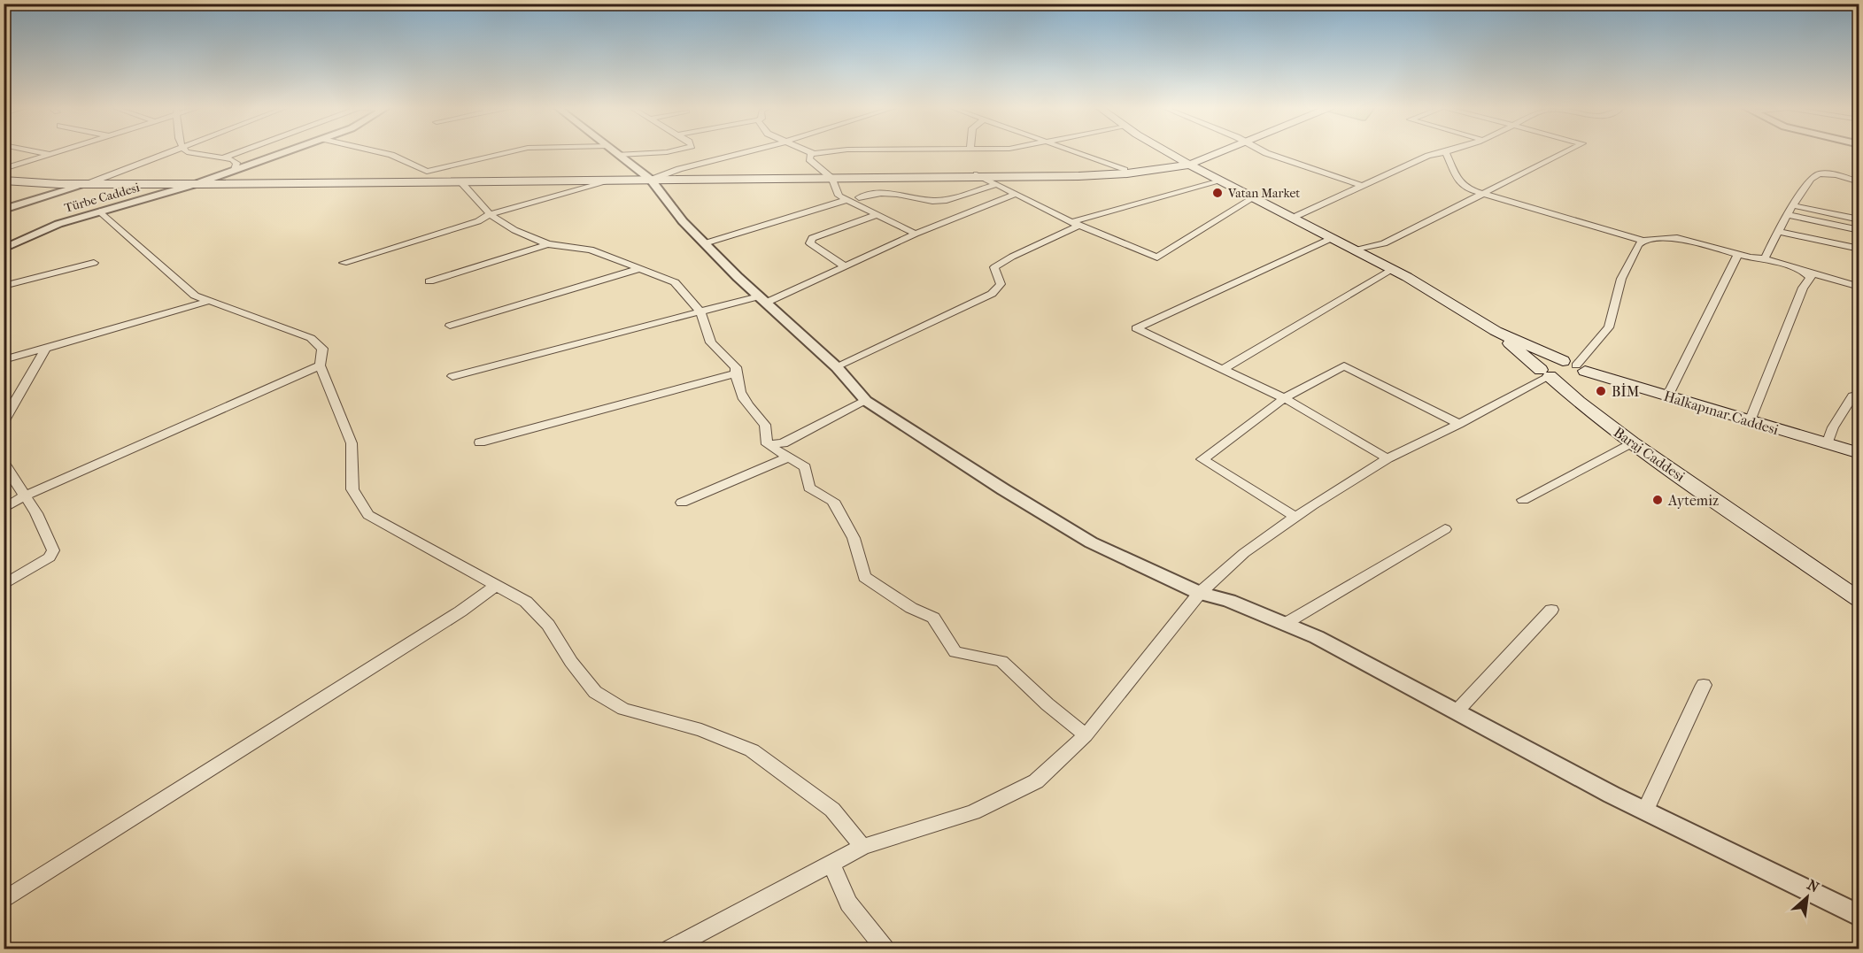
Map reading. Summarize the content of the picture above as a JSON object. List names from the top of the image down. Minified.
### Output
{"streets":{"main road":["Halkapınar Caddesi","Baraj Caddesi"],"street":["Türbe Caddesi"]},"crossings":[["Halkapınar Caddesi","Baraj Caddesi"]],"places":["Vatan Market","BİM","Aytemiz"],"north":"top right"}
